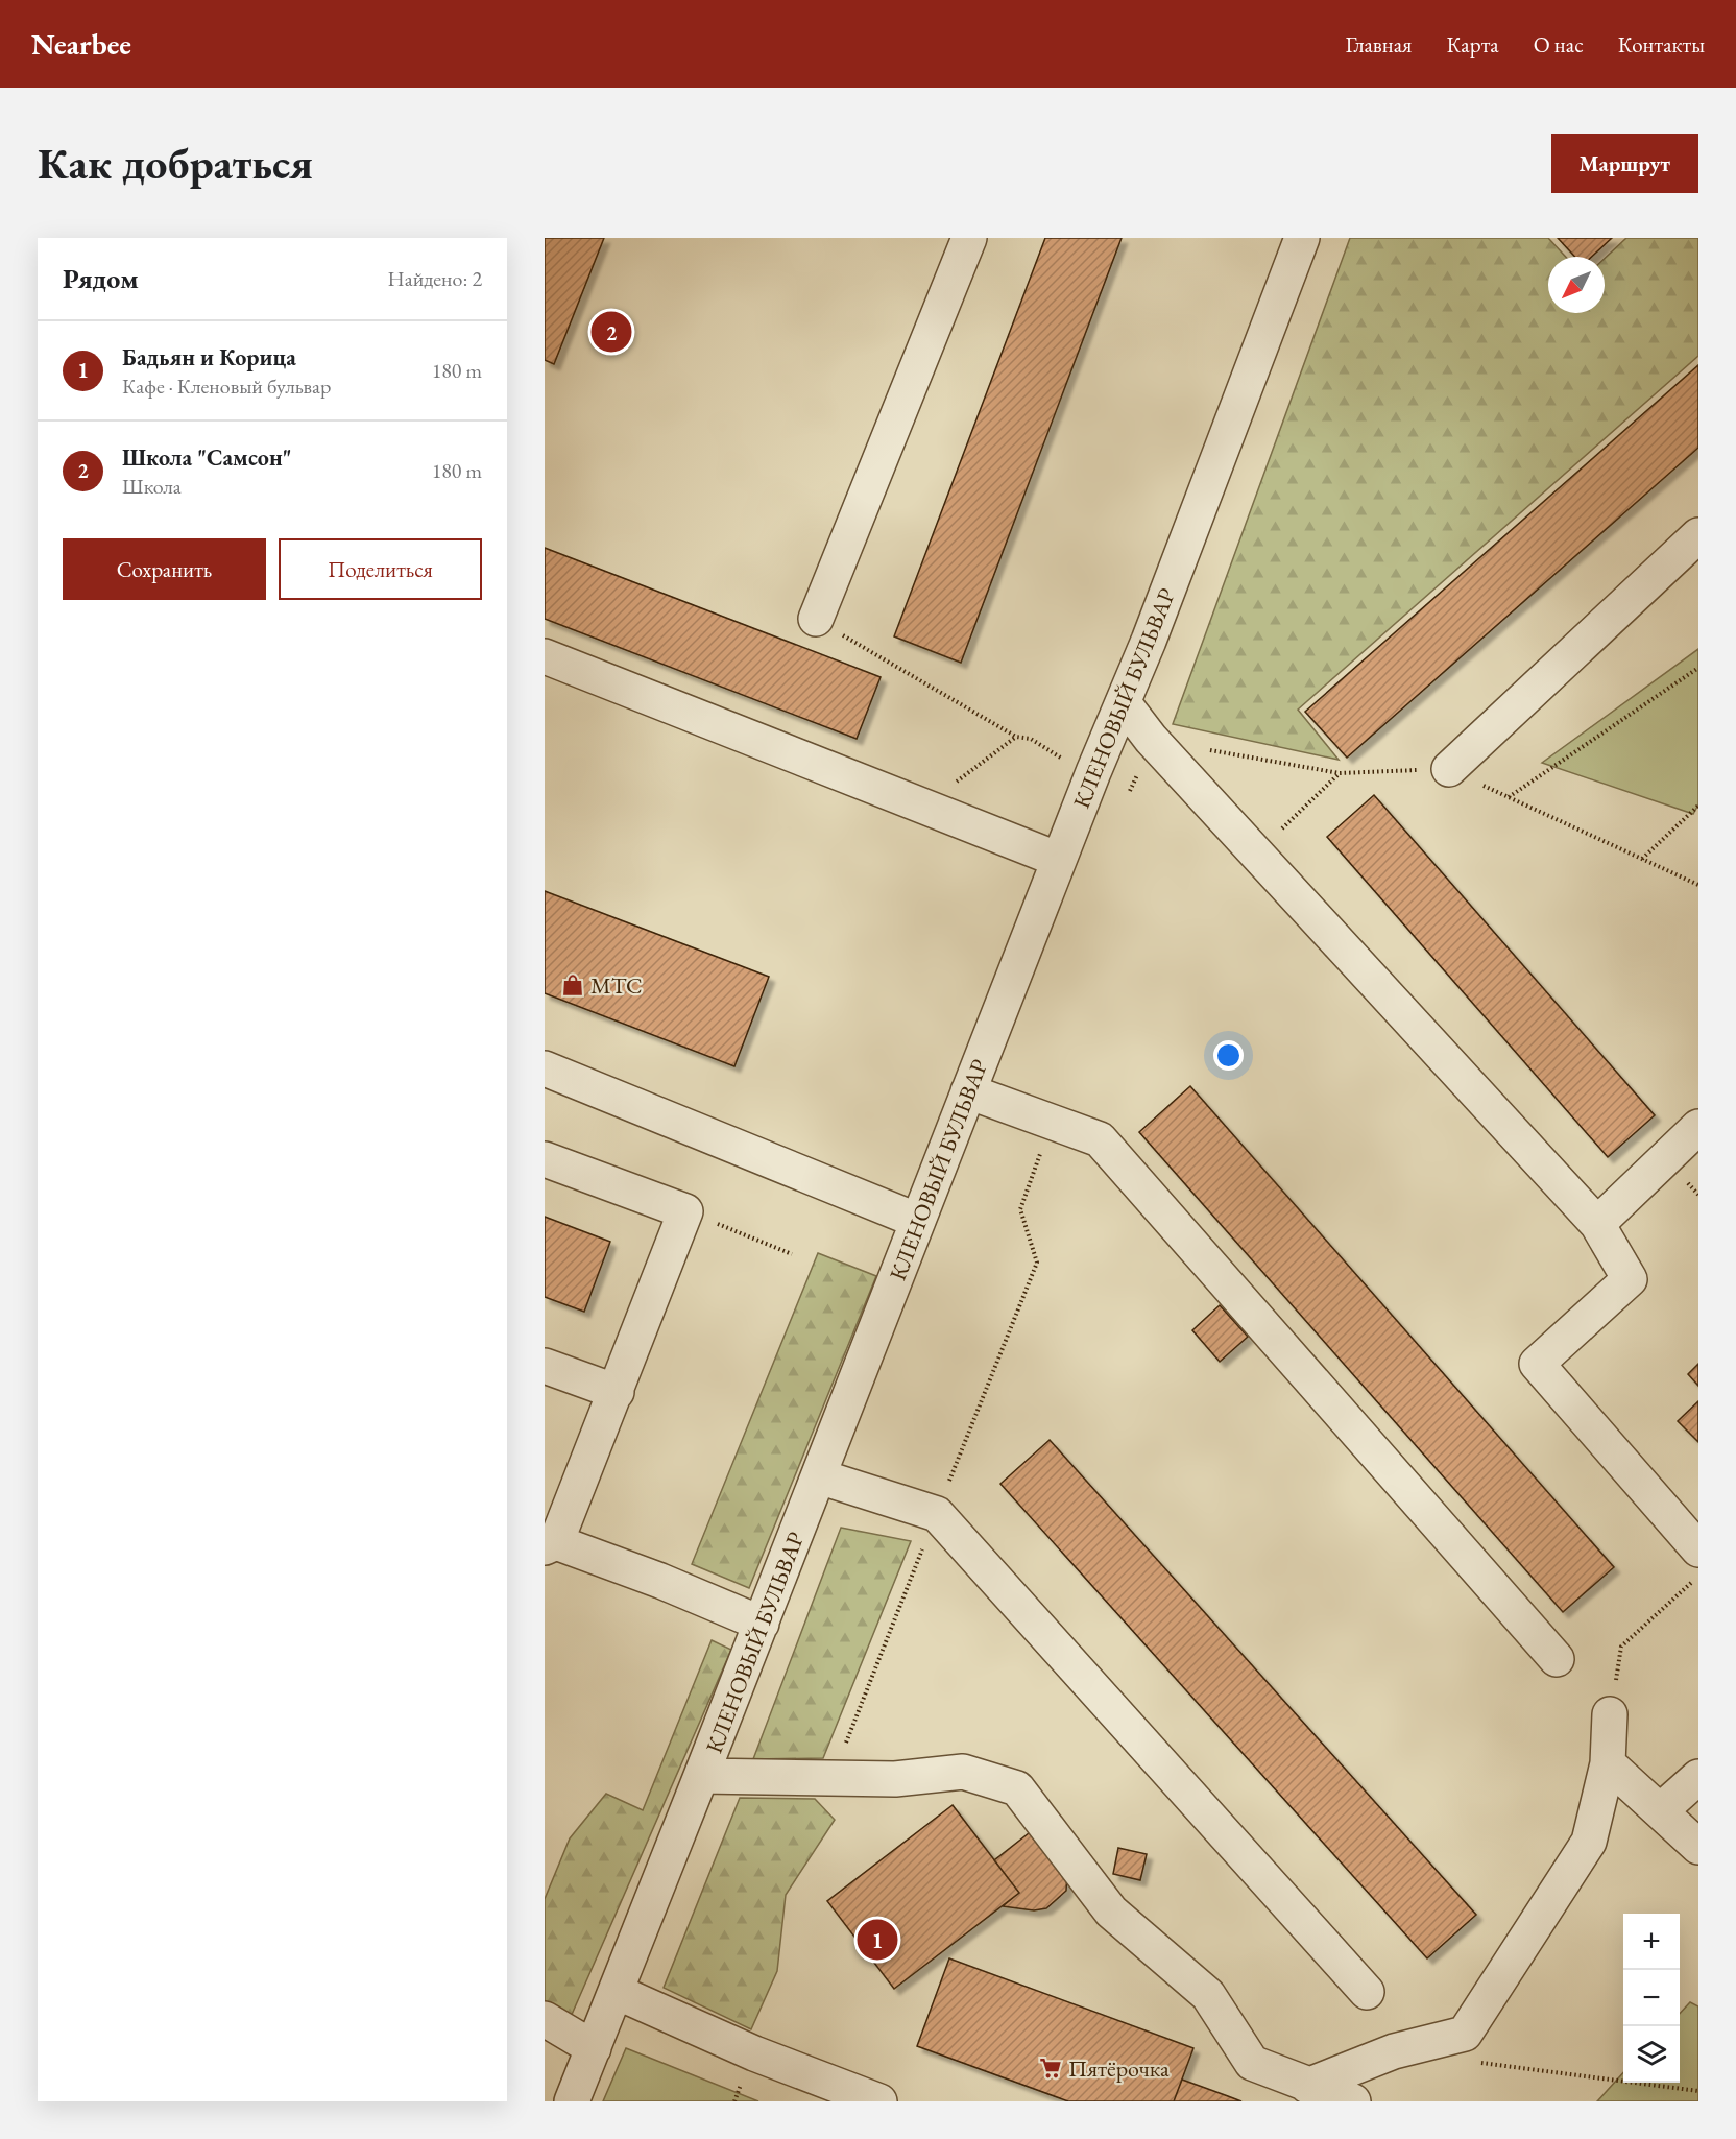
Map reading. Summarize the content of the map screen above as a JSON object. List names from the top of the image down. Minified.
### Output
{"streets":{"street":["КЛЕНОВЫЙ БУЛЬВАР"]},"places":{"shop":["МТС"],"supermarket":["Пятёрочка"]},"north":"bottom left","page":{"header":"Nearbee","nav":["Главная","Карта","О нас","Контакты"],"buttons":["Маршрут",["Сохранить","Поделиться"]],"title":"Как добраться","heading":["Рядом","Найдено: 2"],"pins":["2","1"],"list":[{"mark":"1","name":"Бадьян и Корица","note":"Кафе · Кленовый бульвар","value":"180 m"},{"mark":"2","name":"Школа \"Самсон\"","note":"Школа","value":"180 m"}],"map_buttons":["+","−"]}}
